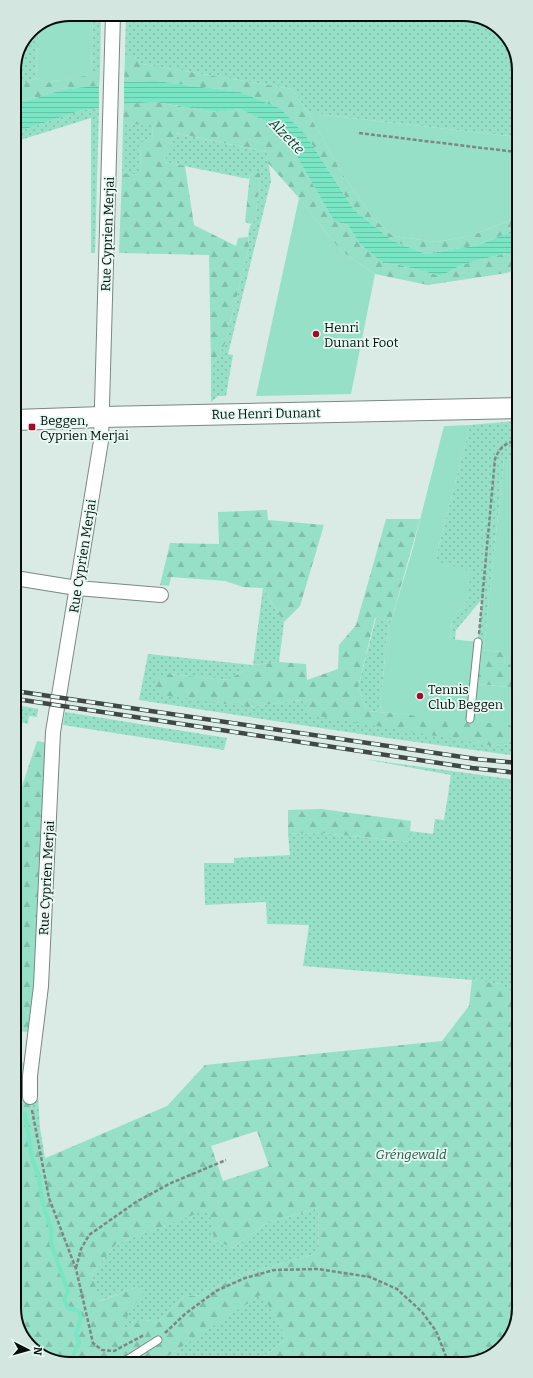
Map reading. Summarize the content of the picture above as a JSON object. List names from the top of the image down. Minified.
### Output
{"streets":{"main road":["Rue Henri Dunant"],"street":["Rue Cyprien Merjai"]},"crossings":[["Rue Cyprien Merjai","Rue Henri Dunant"]],"water":["Alzette"],"parks":["Gréngewald"],"places":{"other":["Henri Dunant Foot","Tennis Club Beggen"],"transit":["Beggen, Cyprien Merjai"]},"north":"right"}
